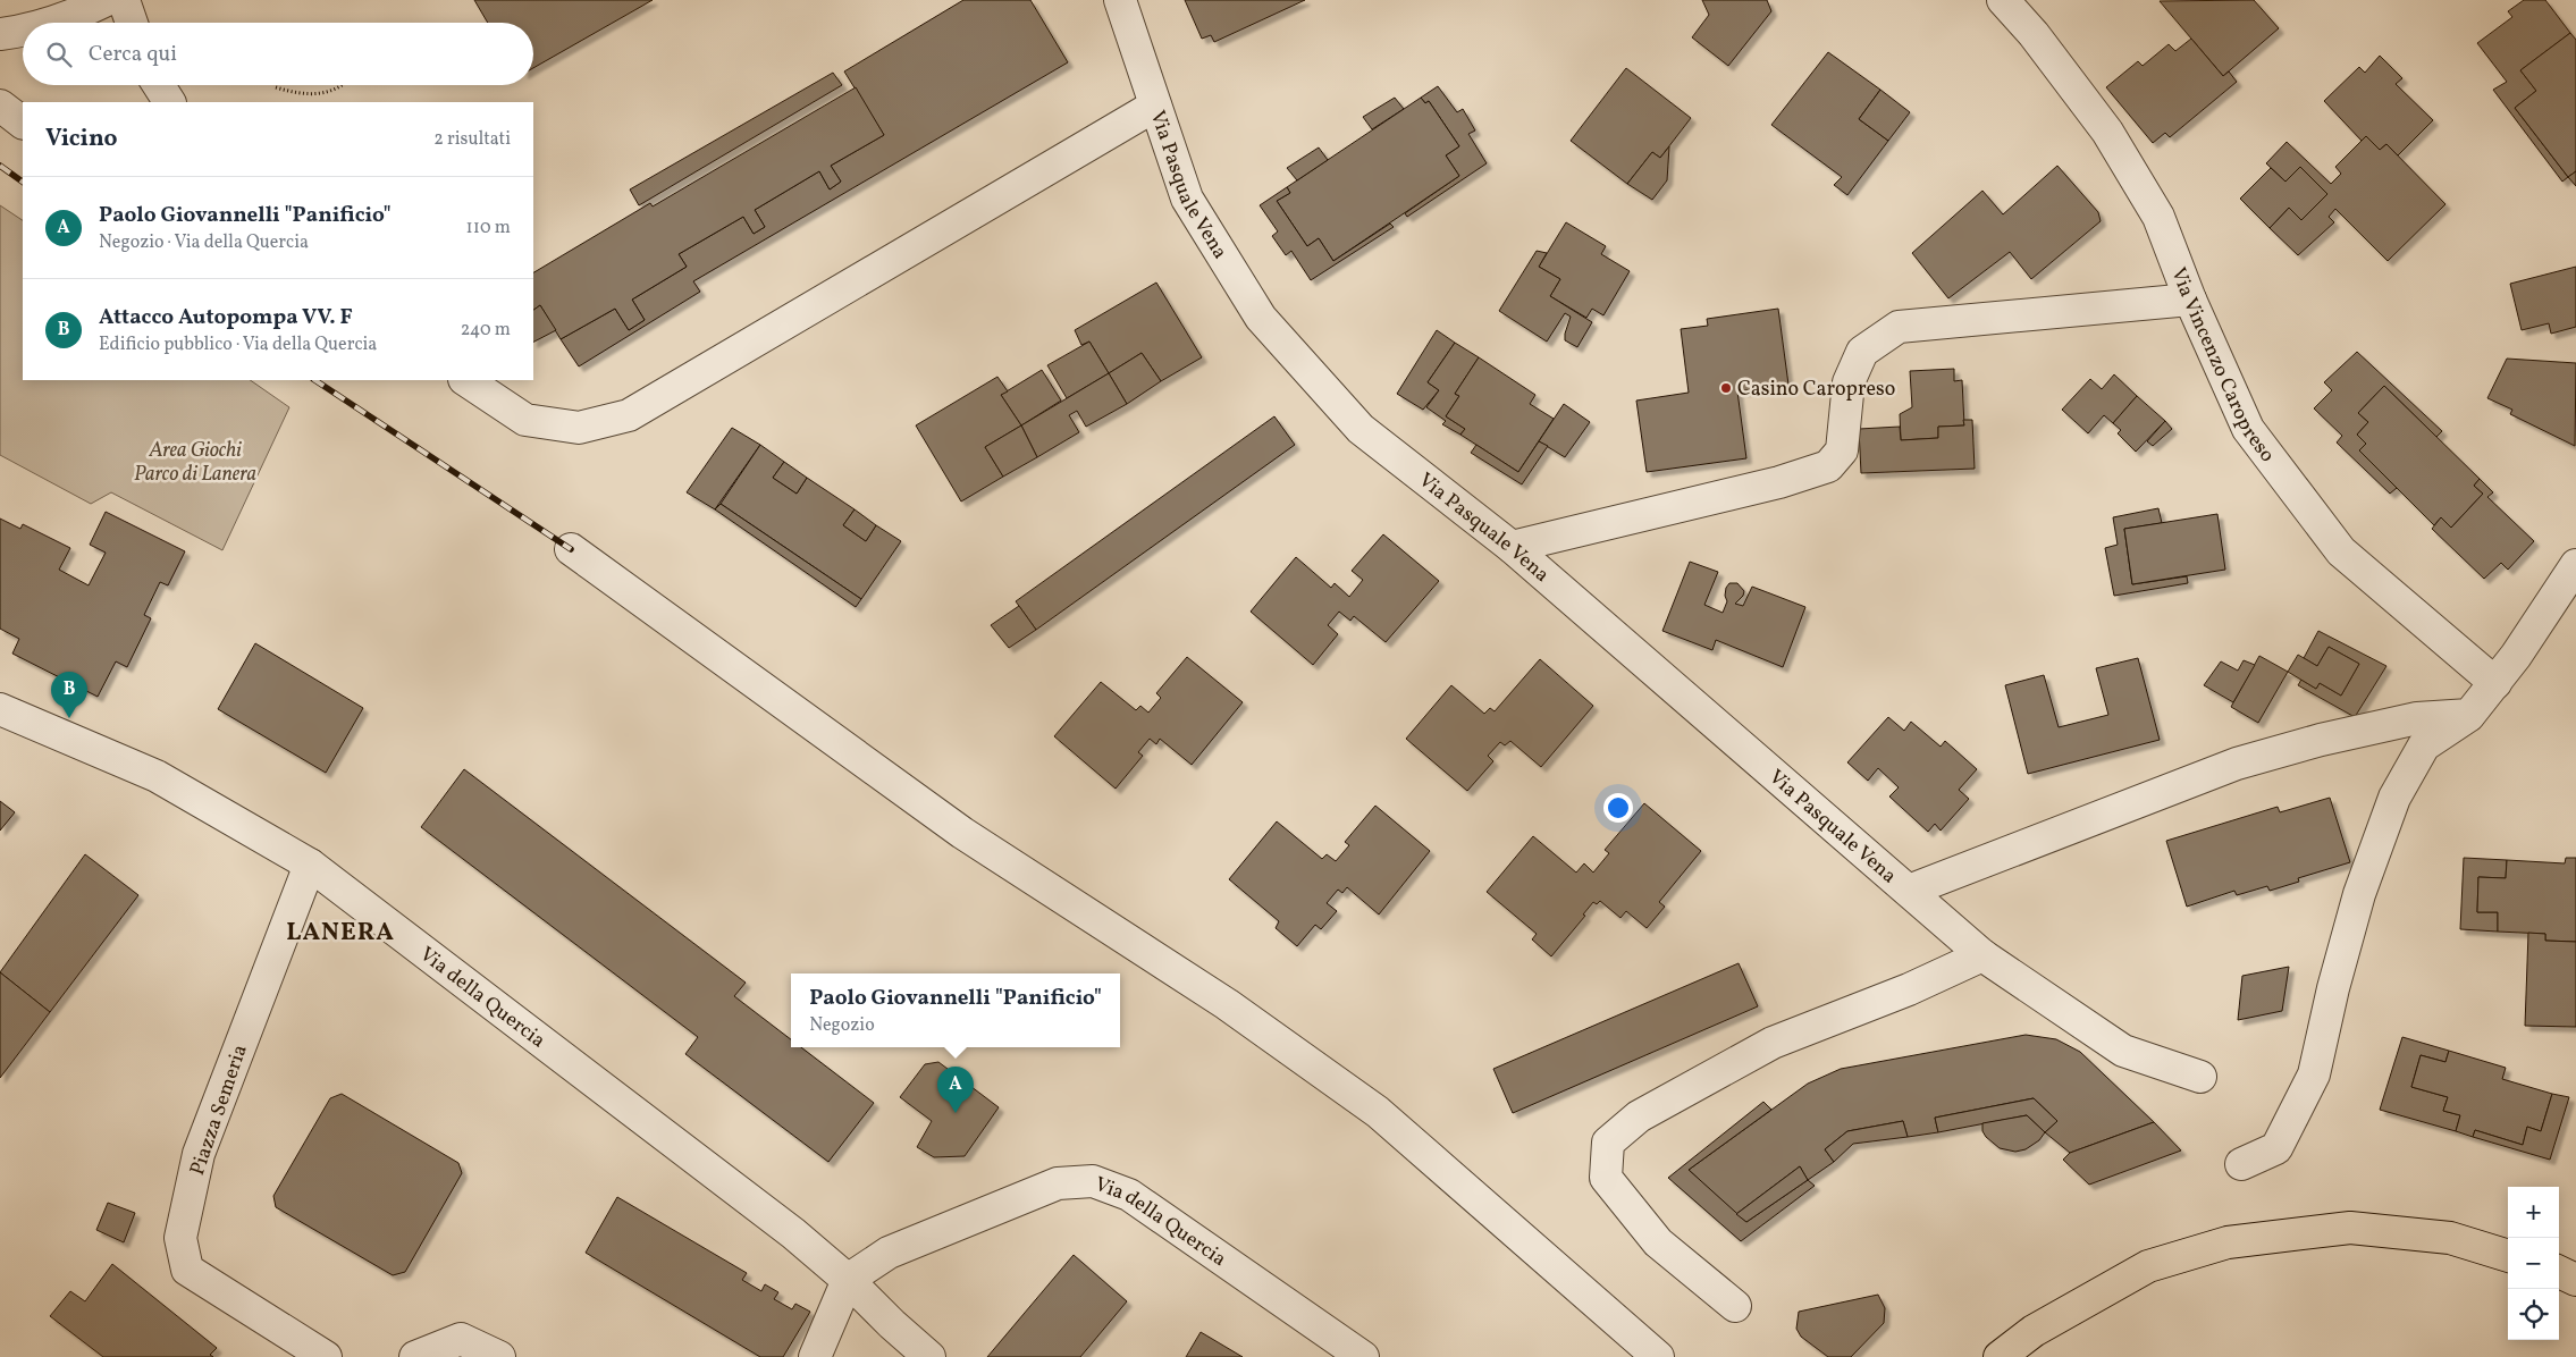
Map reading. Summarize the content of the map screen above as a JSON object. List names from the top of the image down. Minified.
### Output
{"streets":{"street":["Via Pasquale Vena","Via Vincenzo Caropreso","Via della Quercia","Piazza Semeria"]},"crossings":[["Via della Quercia","Piazza Semeria"]],"districts":["LANERA"],"parks":["Area Giochi Parco di Lanera"],"places":["Casino Caropreso"],"page":{"search":"Cerca qui","heading":["Vicino","2 risultati"],"list":[{"mark":"A","name":"Paolo Giovannelli \"Panificio\"","note":"Negozio · Via della Quercia","value":"110 m"},{"mark":"B","name":"Attacco Autopompa VV. F","note":"Edificio pubblico · Via della Quercia","value":"240 m"}],"pins":["B","A"],"popup":["Paolo Giovannelli \"Panificio\"","Negozio"],"map_buttons":["+","−"]}}
